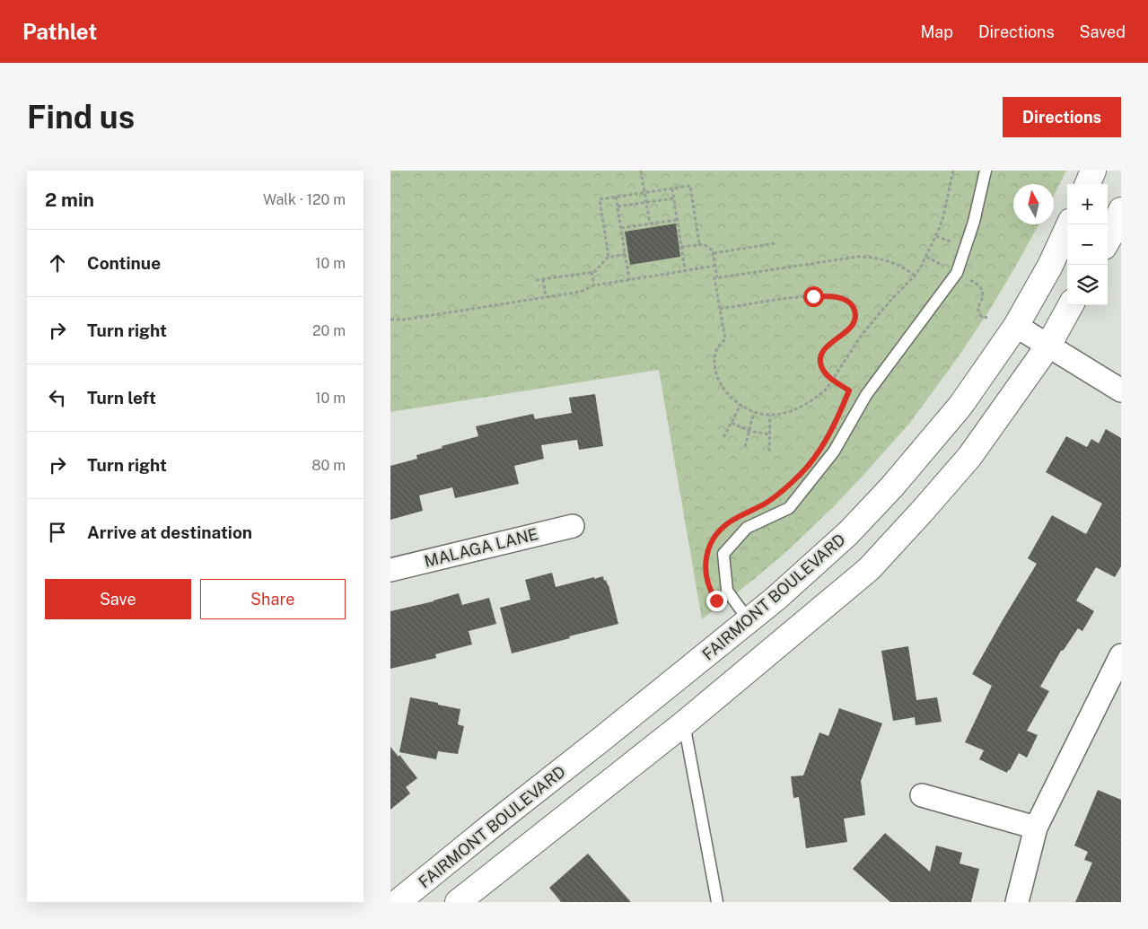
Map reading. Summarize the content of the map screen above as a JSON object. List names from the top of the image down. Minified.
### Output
{"streets":{"main road":["FAIRMONT BOULEVARD"],"street":["MALAGA LANE"]},"north":"top","page":{"header":"Pathlet","nav":["Map","Directions","Saved"],"buttons":["Directions",["Save","Share"]],"title":"Find us","heading":["2 min","Walk · 120 m"],"map_buttons":["+","−"],"list":[["Continue","10 m"],["Turn right","20 m"],["Turn left","10 m"],["Turn right","80 m"],"Arrive at destination"]}}
